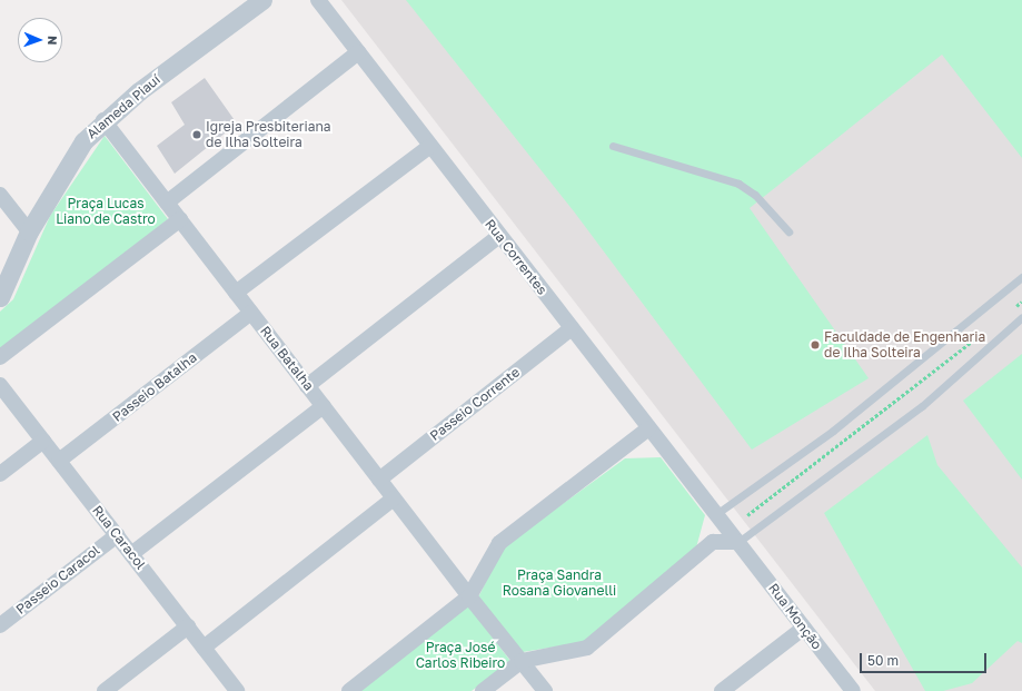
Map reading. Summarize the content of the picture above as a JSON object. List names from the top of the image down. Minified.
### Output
{"streets":{"street":["Alameda Piauí","Rua Correntes","Rua Batalha","Passeio Batalha","Passeio Corrente","Rua Caracol","Passeio Caracol","Rua Monção"]},"crossings":[["Alameda Piauí","Rua Batalha"],["Rua Correntes","Passeio Corrente"],["Rua Correntes","Rua Monção"],["Rua Batalha","Passeio Batalha"],["Rua Batalha","Passeio Corrente"],["Passeio Batalha","Rua Caracol"],["Rua Caracol","Passeio Caracol"]],"parks":["Praça Lucas Liano de Castro","Praça Sandra Rosana Giovanelli","Praça José Carlos Ribeiro"],"places":["Igreja Presbiteriana de Ilha Solteira","Faculdade de Engenharia de Ilha Solteira"],"scale_bar":"50 m","north":"right"}
